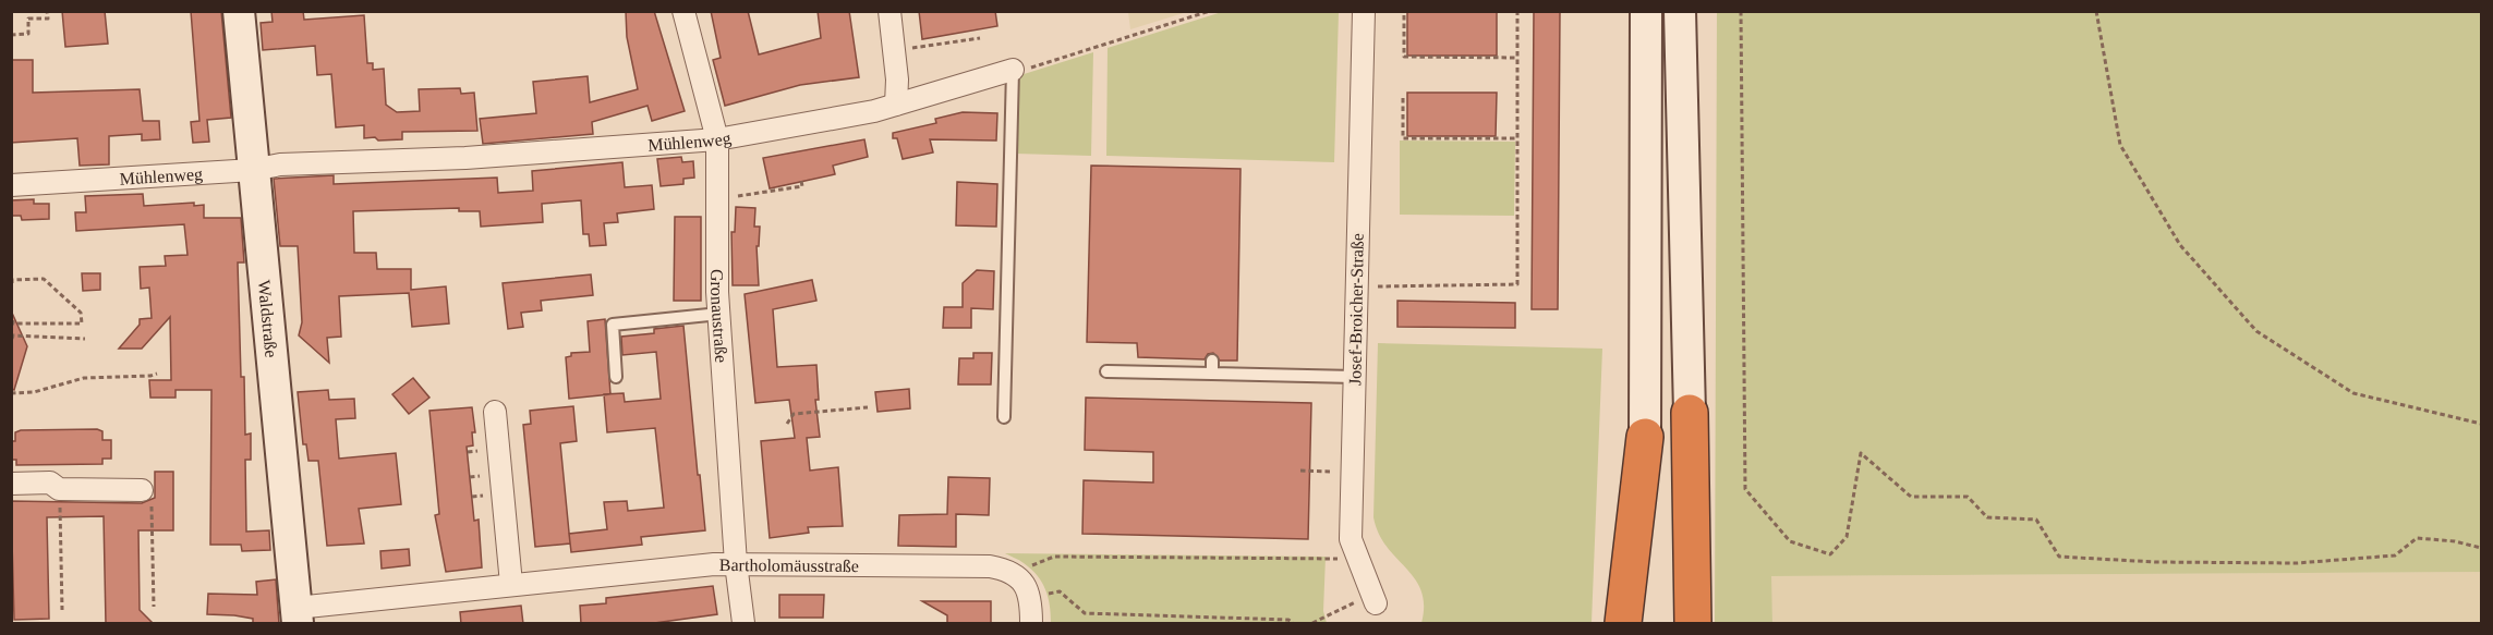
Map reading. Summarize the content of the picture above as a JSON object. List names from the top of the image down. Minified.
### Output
{"streets":{"main road":["Waldstraße"],"street":["Mühlenweg","Josef-Broicher-Straße","Gronaustraße","Bartholomäusstraße"]},"crossings":[["Mühlenweg","Gronaustraße"],["Mühlenweg","Waldstraße"],["Gronaustraße","Bartholomäusstraße"],["Waldstraße","Bartholomäusstraße"]]}
